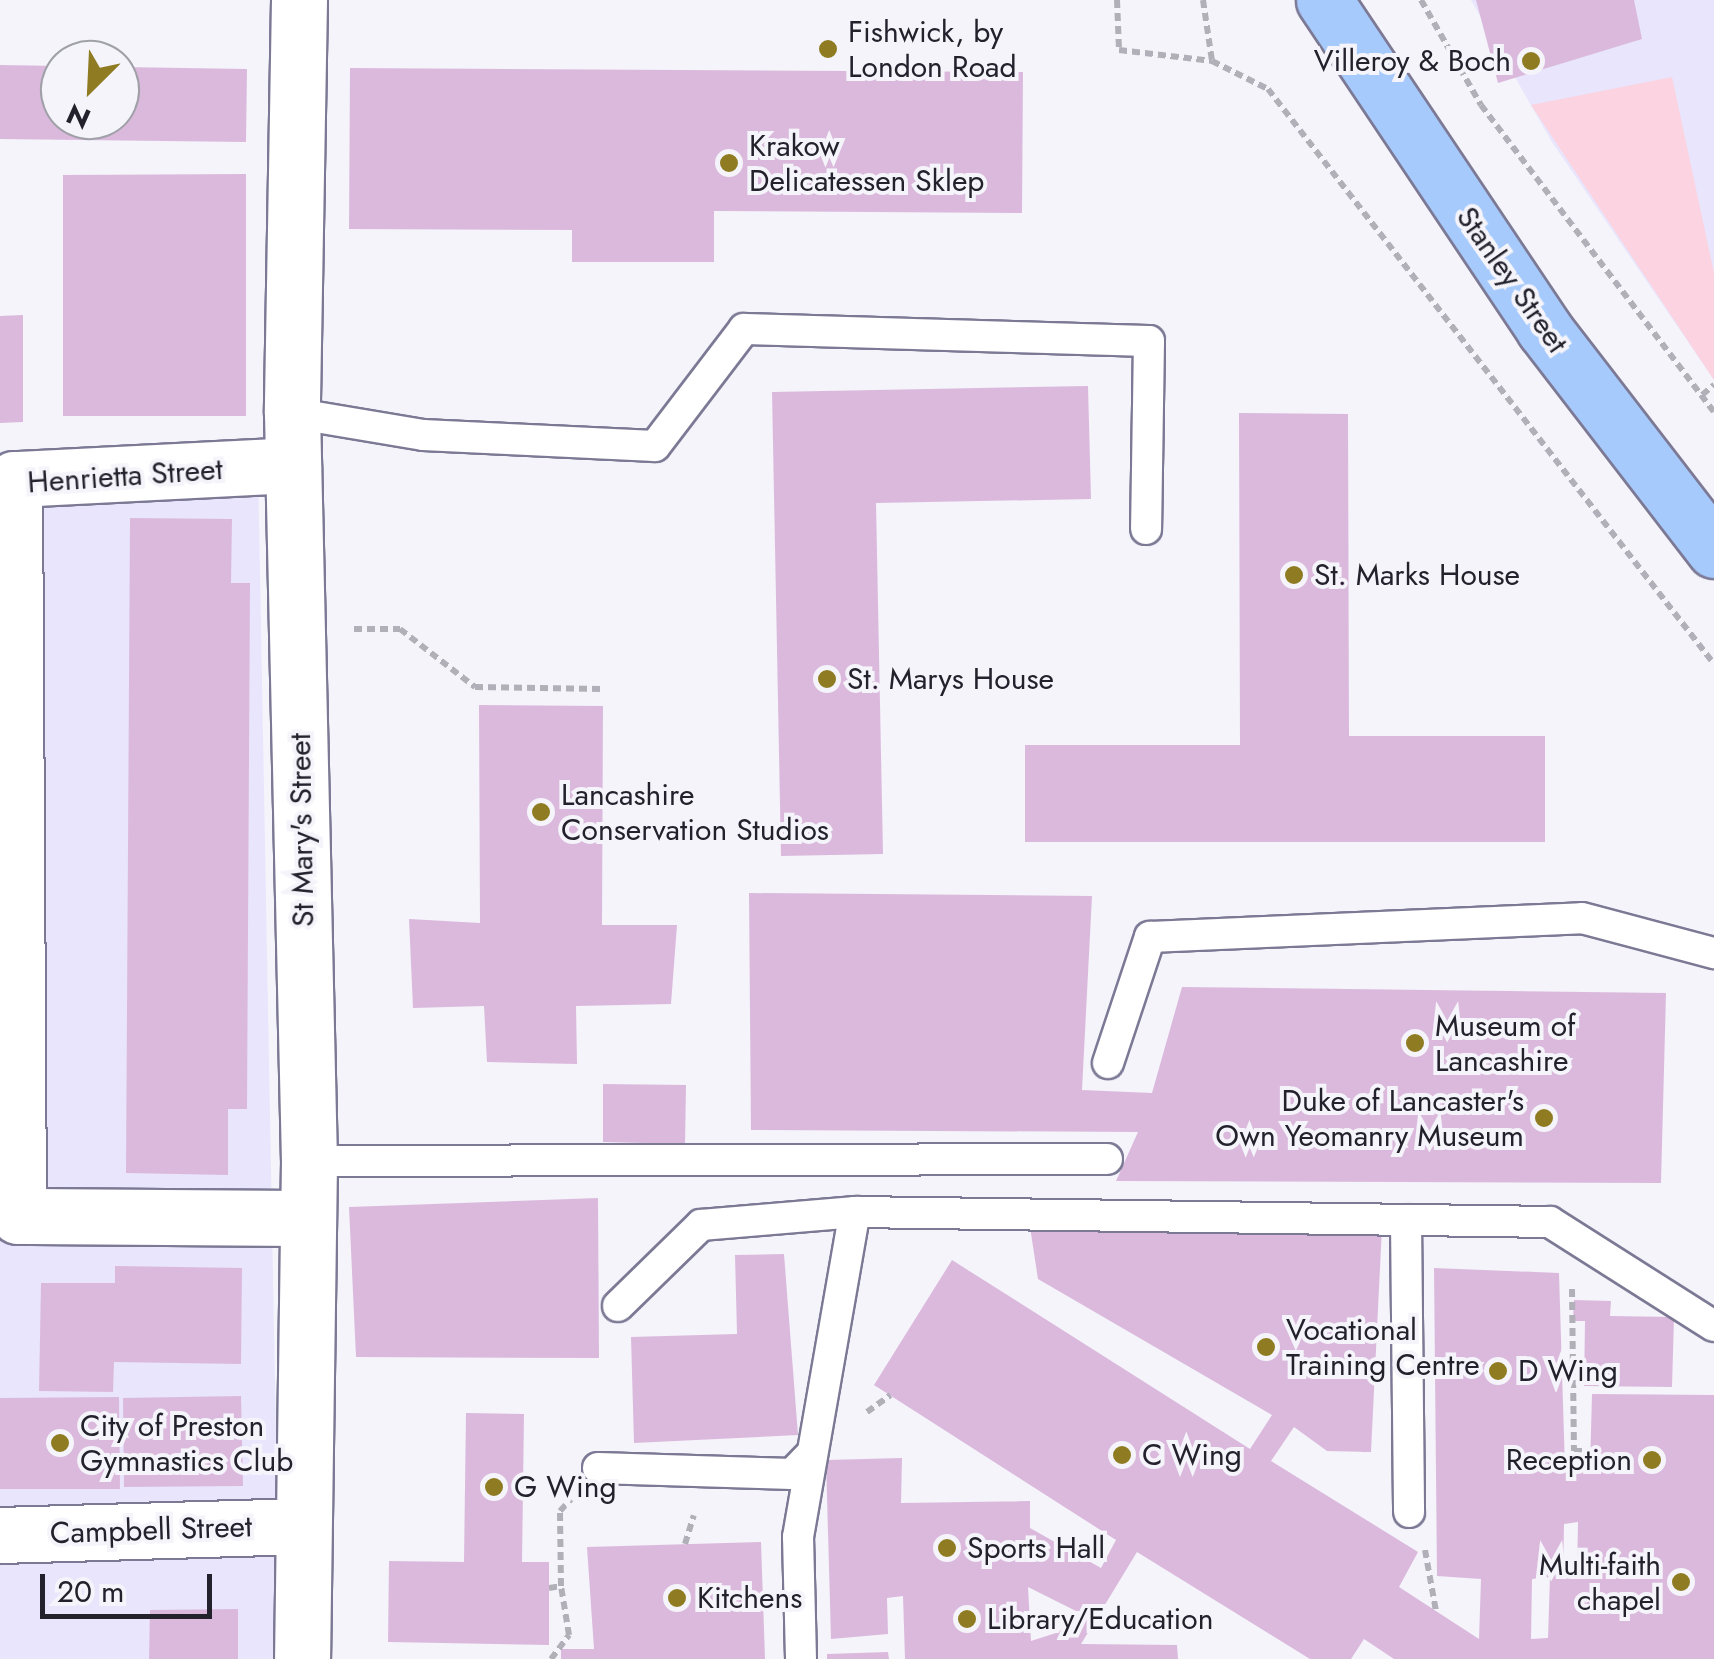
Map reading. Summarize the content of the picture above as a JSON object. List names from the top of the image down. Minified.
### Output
{"streets":{"highway":["Stanley Street"],"street":["Henrietta Street","St Mary's Street","Campbell Street"]},"crossings":[["Henrietta Street","St Mary's Street"],["St Mary's Street","Campbell Street"]],"places":["Fishwick, by London Road","Villeroy & Boch","Krakow Delicatessen Sklep","St. Marks House","St. Marys House","Lancashire Conservation Studios","Museum of Lancashire","Duke of Lancaster's Own Yeomanry Museum","Vocational Training Centre","D Wing","City of Preston Gymnastics Club","C Wing","Reception","G Wing","Sports Hall","Multi-faith chapel","Kitchens","Library/Education"],"scale_bar":"20 m","north":"bottom left"}
